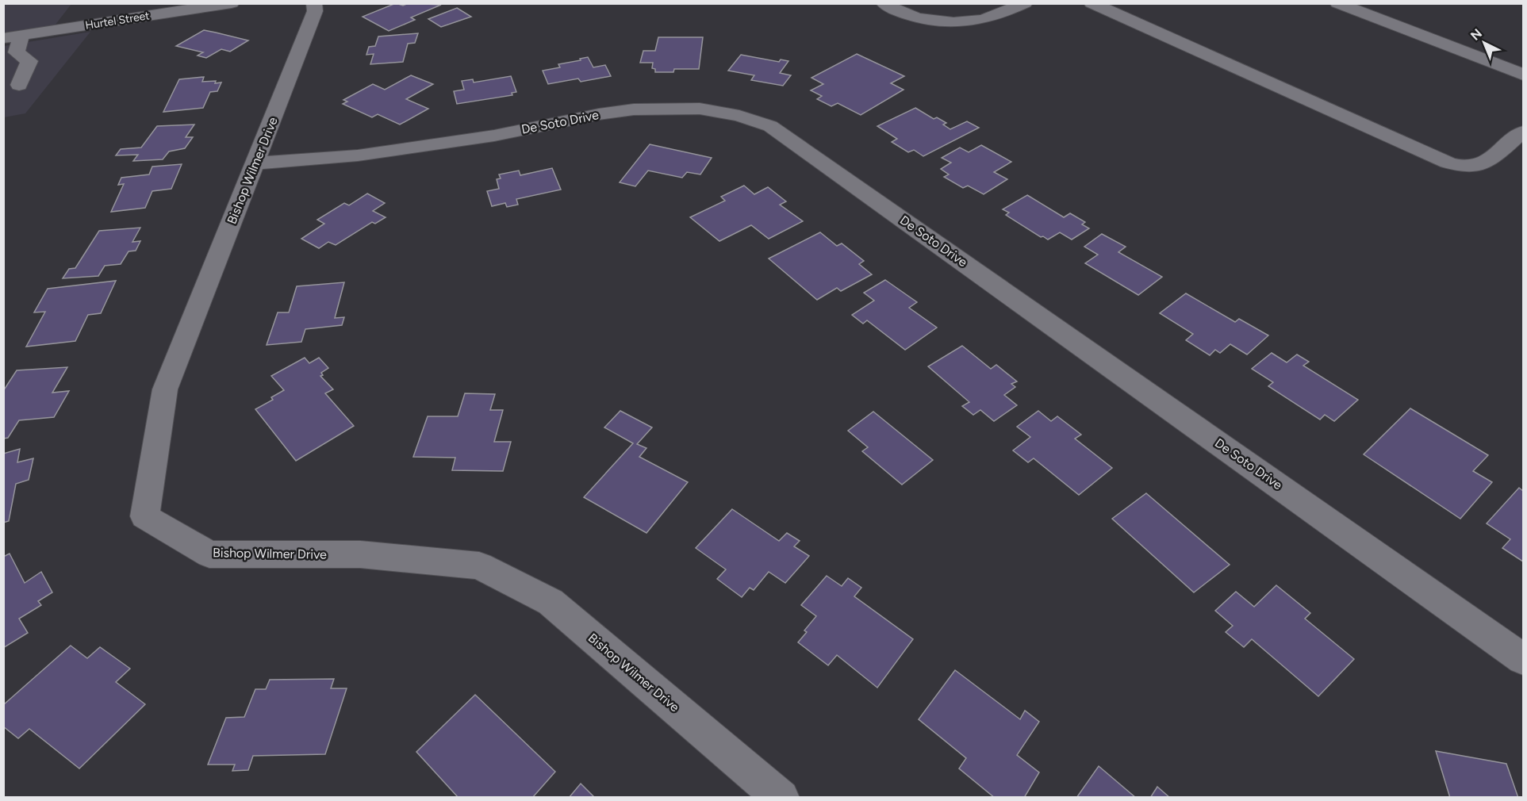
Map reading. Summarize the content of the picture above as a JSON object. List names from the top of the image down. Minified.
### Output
{"streets":{"street":["Hurtel Street","De Soto Drive","Bishop Wilmer Drive"]},"crossings":[["De Soto Drive","Bishop Wilmer Drive"]],"north":"top left"}
